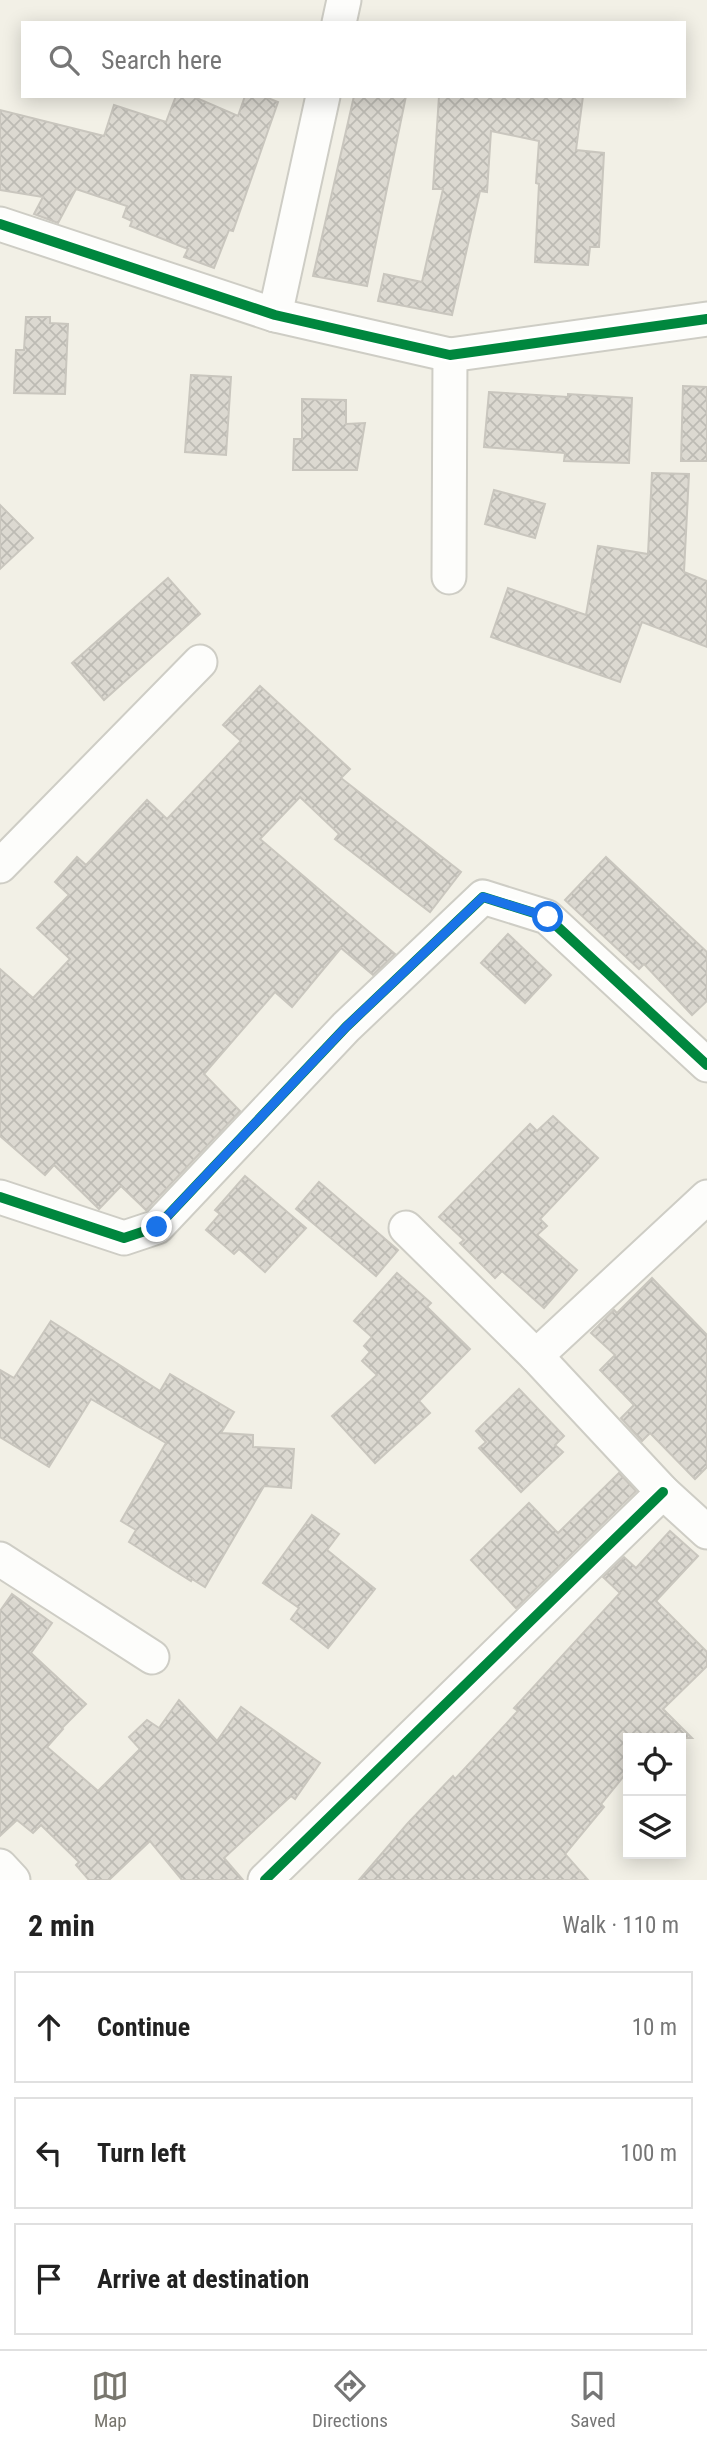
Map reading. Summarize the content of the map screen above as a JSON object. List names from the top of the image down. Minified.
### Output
{"page":{"search":"Search here","heading":["2 min","Walk · 110 m"],"list":[["Continue","10 m"],["Turn left","100 m"],"Arrive at destination"],"nav":["Map","Directions","Saved"]}}
